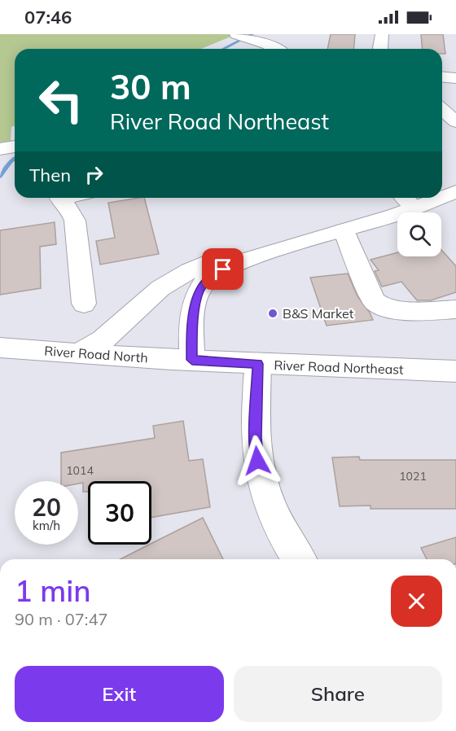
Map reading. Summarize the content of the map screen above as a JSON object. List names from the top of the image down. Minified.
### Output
{"streets":{"main road":["River Road North","River Road Northeast"]},"crossings":[["River Road North","River Road Northeast"]],"places":["B&S Market"],"house_numbers":["1014","1021"],"page":{"status":"07:46","turn":["30 m","River Road Northeast"],"then":"Then","speed":"20 km/h","limit":"30","heading":["1 min","90 m · 07:47"],"buttons":["Exit","Share"]}}
